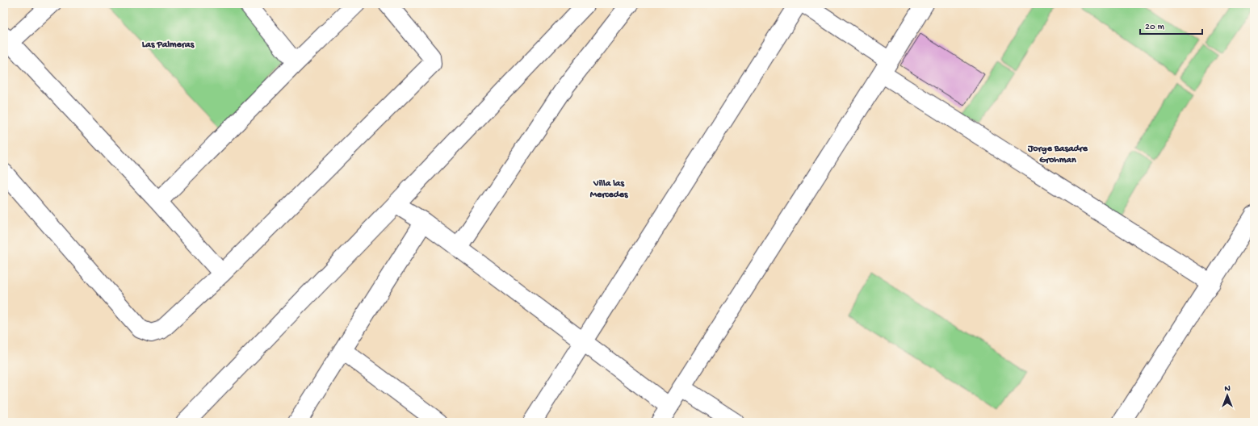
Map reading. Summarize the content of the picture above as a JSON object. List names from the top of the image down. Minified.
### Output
{"districts":["Las Palmeras","Jorge Basadre Grohman","Villa las Mercedes"],"scale_bar":"20 m","north":"top"}
